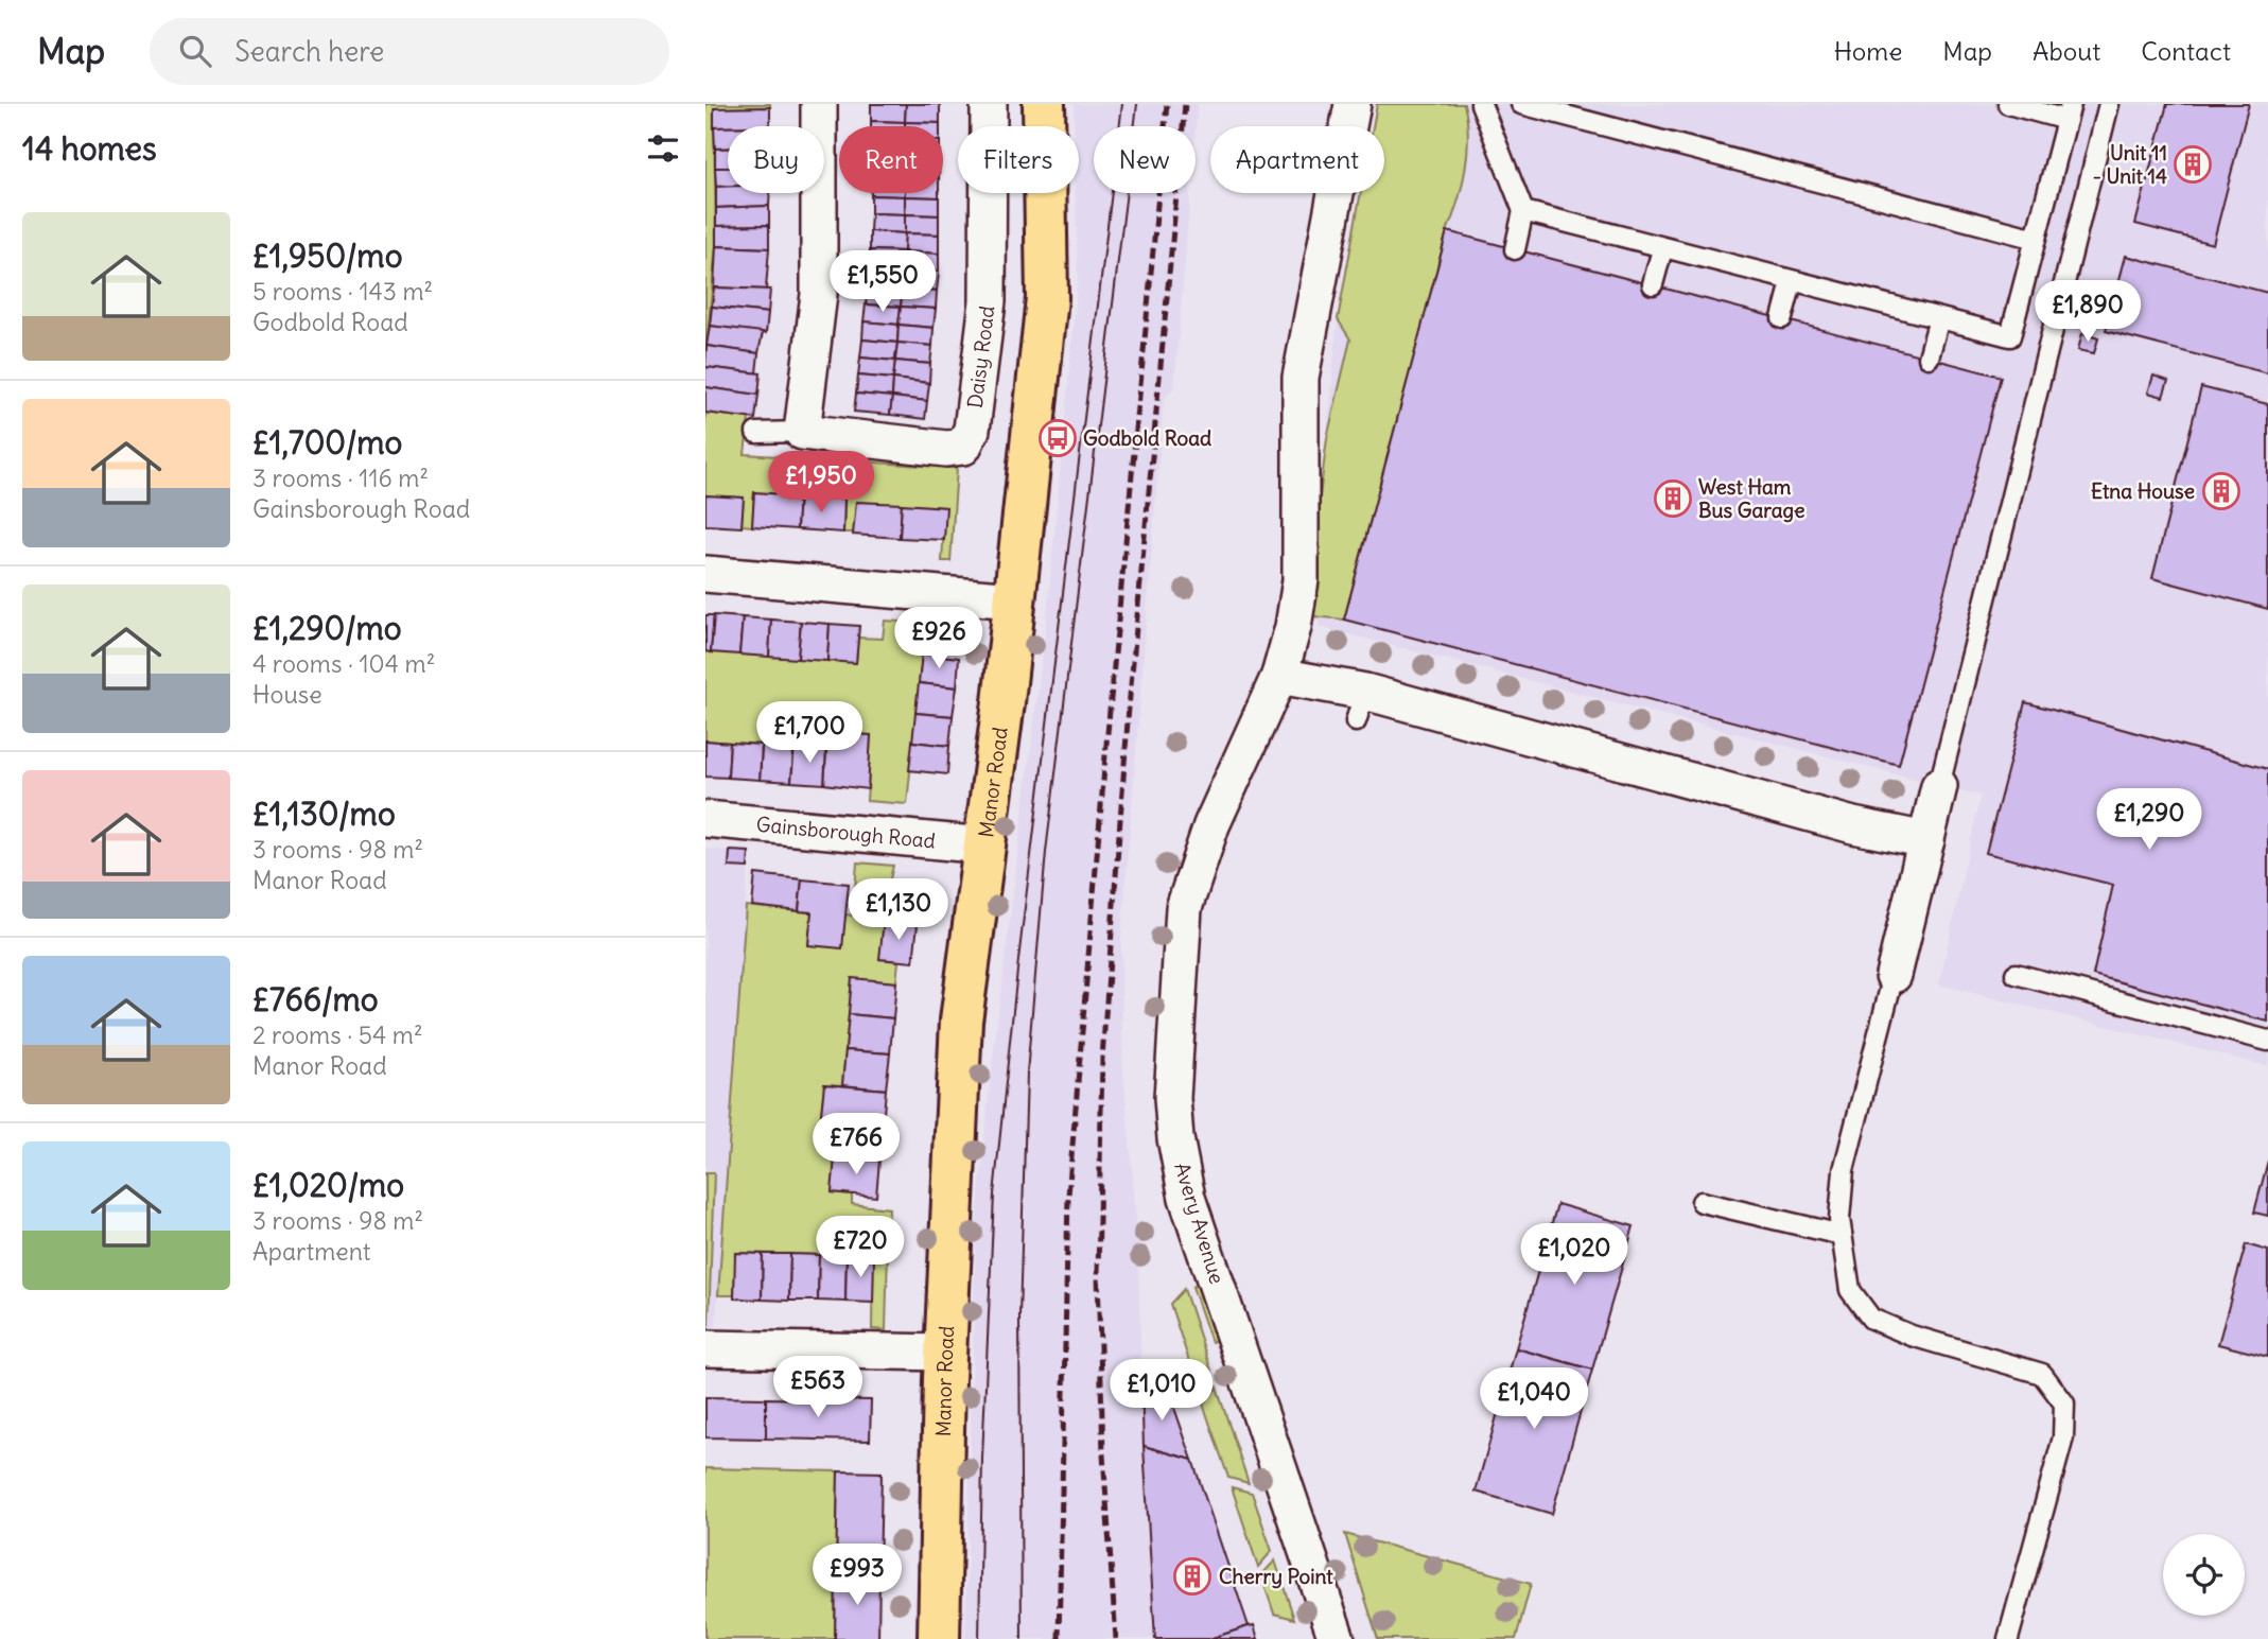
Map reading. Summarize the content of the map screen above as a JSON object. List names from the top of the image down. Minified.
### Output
{"streets":{"main road":["Manor Road"],"street":["Daisy Road","Gainsborough Road","Avery Avenue"]},"crossings":[["Manor Road","Gainsborough Road"]],"places":{"building":["Unit 11 - Unit 14","Etna House","West Ham Bus Garage","Cherry Point"],"bus stop":["Godbold Road"]},"page":{"header":"Map","search":"Search here","nav":["Home","Map","About","Contact"],"heading":"14 homes","chip":["Buy","Rent","Filters","New","Apartment"],"list":[{"name":"£1,950/mo","note":"5 rooms · 143 m² · Godbold Road"},{"name":"£1,700/mo","note":"3 rooms · 116 m² · Gainsborough Road"},{"name":"£1,290/mo","note":"4 rooms · 104 m² · House"},{"name":"£1,130/mo","note":"3 rooms · 98 m² · Manor Road"},{"name":"£766/mo","note":"2 rooms · 54 m² · Manor Road"},{"name":"£1,020/mo","note":"3 rooms · 98 m² · Apartment"}],"price":["£1,550","£1,890","£1,950","£926","£1,700","£1,290","£1,130","£766","£720","£1,020","£563","£1,010","£1,040","£993"]}}
